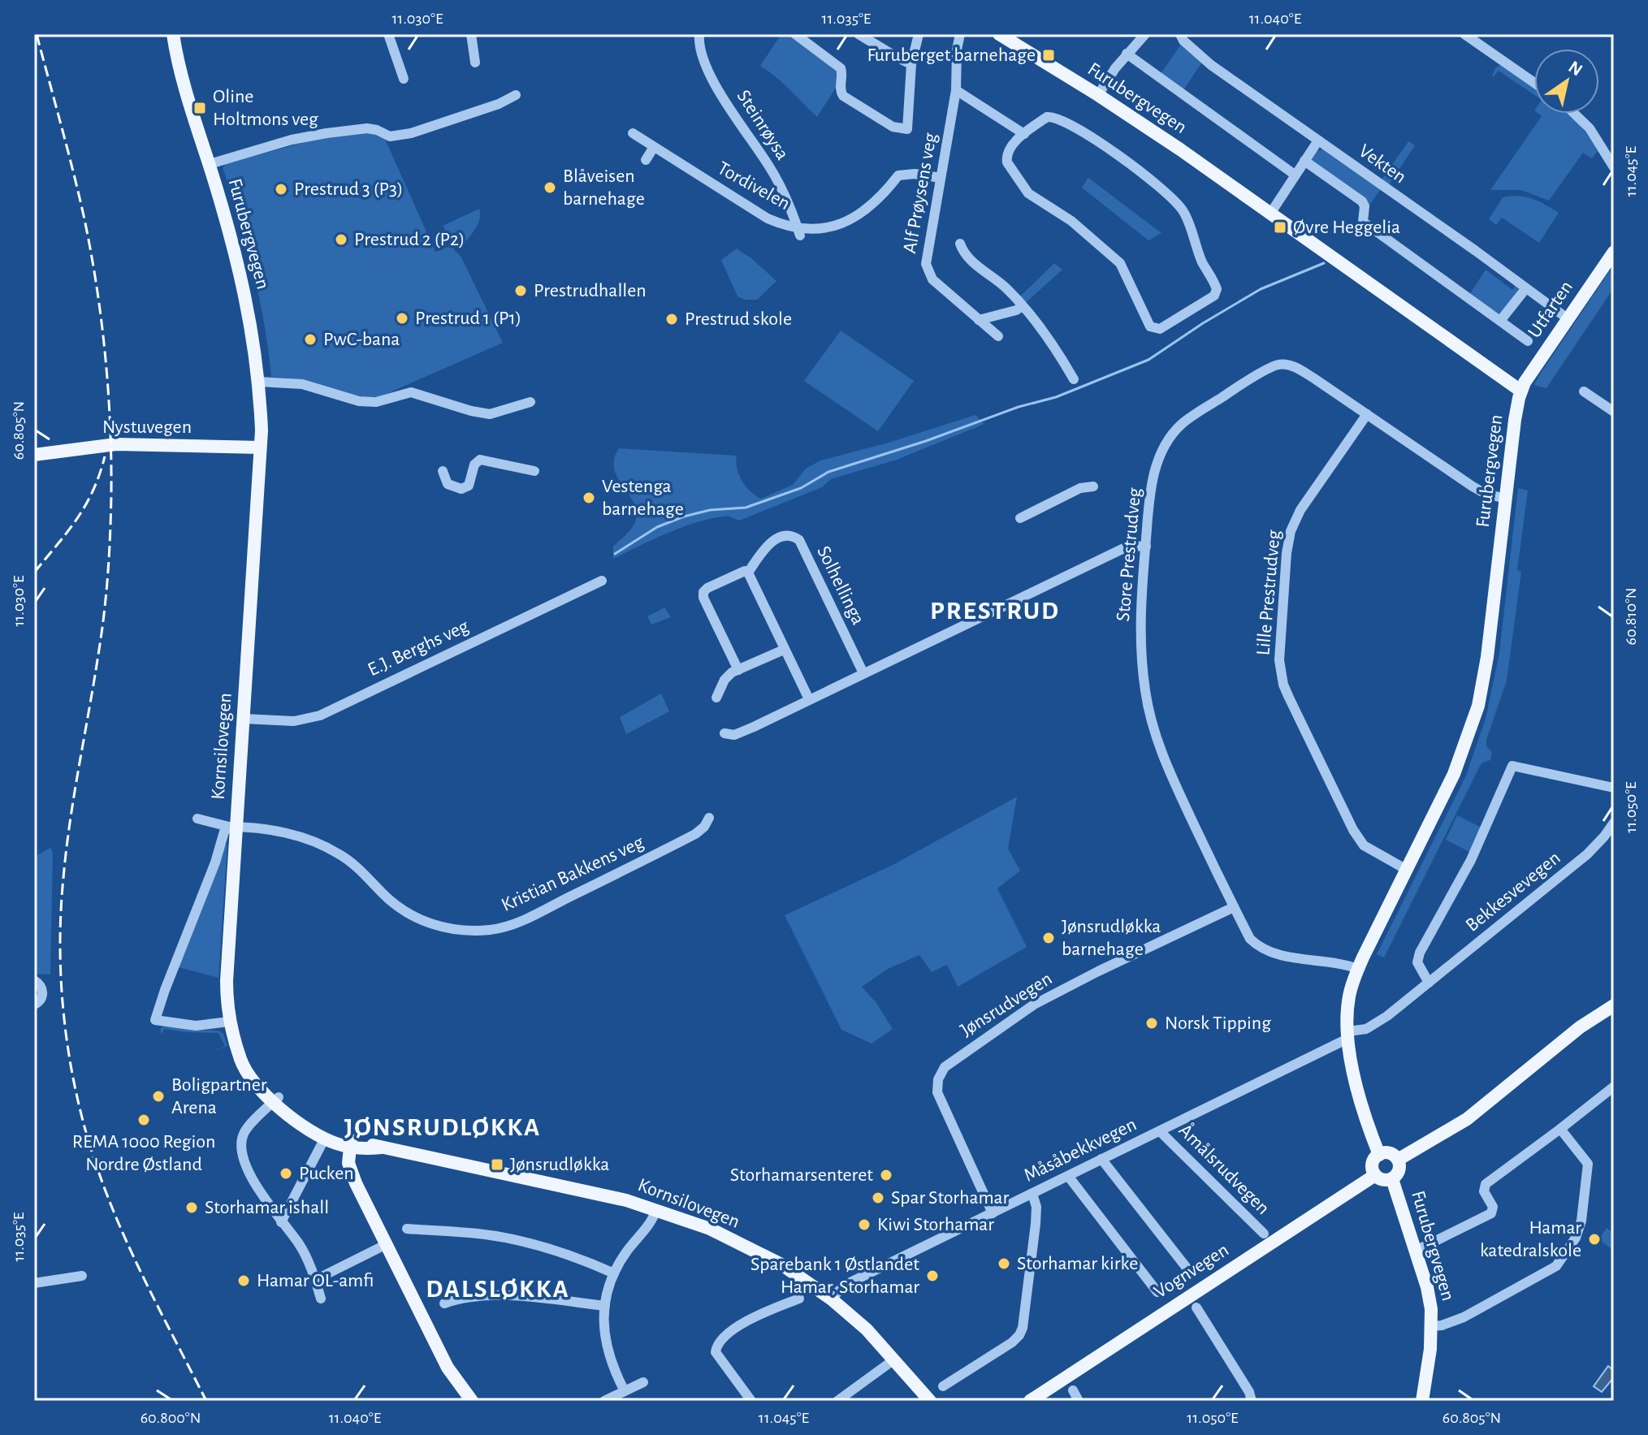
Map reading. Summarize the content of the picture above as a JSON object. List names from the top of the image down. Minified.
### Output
{"streets":{"main road":["Furubergvegen","Utfarten","Nystuvegen","Kornsilovegen","Vognvegen"],"street":["Steinrøysa","Vekten","Tordivelen","Alf Prøysens veg","Store Prestrudveg","Solhellinga","Lille Prestrudveg","E.J. Berghs veg","Kristian Bakkens veg","Bekkesvevegen","Jønsrudvegen","Måsåbekkvegen","Åmålsrudvegen"]},"crossings":[["Furubergvegen","Utfarten"],["Furubergvegen","Nystuvegen"],["Furubergvegen","Store Prestrudveg"],["Furubergvegen","Lille Prestrudveg"],["Furubergvegen","Kornsilovegen"],["Furubergvegen","Bekkesvevegen"],["Furubergvegen","Måsåbekkvegen"],["Furubergvegen","Vognvegen"],["Steinrøysa","Tordivelen"],["Vekten","Utfarten"],["Tordivelen","Alf Prøysens veg"],["Nystuvegen","Kornsilovegen"],["Store Prestrudveg","Lille Prestrudveg"],["Store Prestrudveg","Jønsrudvegen"],["E.J. Berghs veg","Kornsilovegen"],["Kornsilovegen","Kristian Bakkens veg"],["Kornsilovegen","Måsåbekkvegen"],["Bekkesvevegen","Måsåbekkvegen"],["Jønsrudvegen","Måsåbekkvegen"],["Måsåbekkvegen","Åmålsrudvegen"]],"districts":["PRESTRUD","JØNSRUDLØKKA","DALSLØKKA"],"places":{"transit":["Furuberget barnehage","Oline Holtmons veg","Øvre Heggelia","Jønsrudløkka"],"other":["Blåveisen barnehage","Prestrud 3 (P3)","Prestrud 2 (P2)","Prestrudhallen","Prestrud 1 (P1)","Prestrud skole","PwC-bana","Vestenga barnehage","Jønsrudløkka barnehage","Norsk Tipping","Boligpartner Arena","REMA 1000 Region Nordre Østland","Pucken","Storhamarsenteret","Spar Storhamar","Storhamar ishall","Kiwi Storhamar","Hamar katedralskole","Storhamar kirke","Sparebank 1 Østlandet Hamar, Storhamar","Hamar OL-amfi"]},"north":"top right","coordinates":["11.030°E","11.035°E","11.040°E","11.045°E","60.805°N","60.810°N","11.050°E","60.800°N"]}
